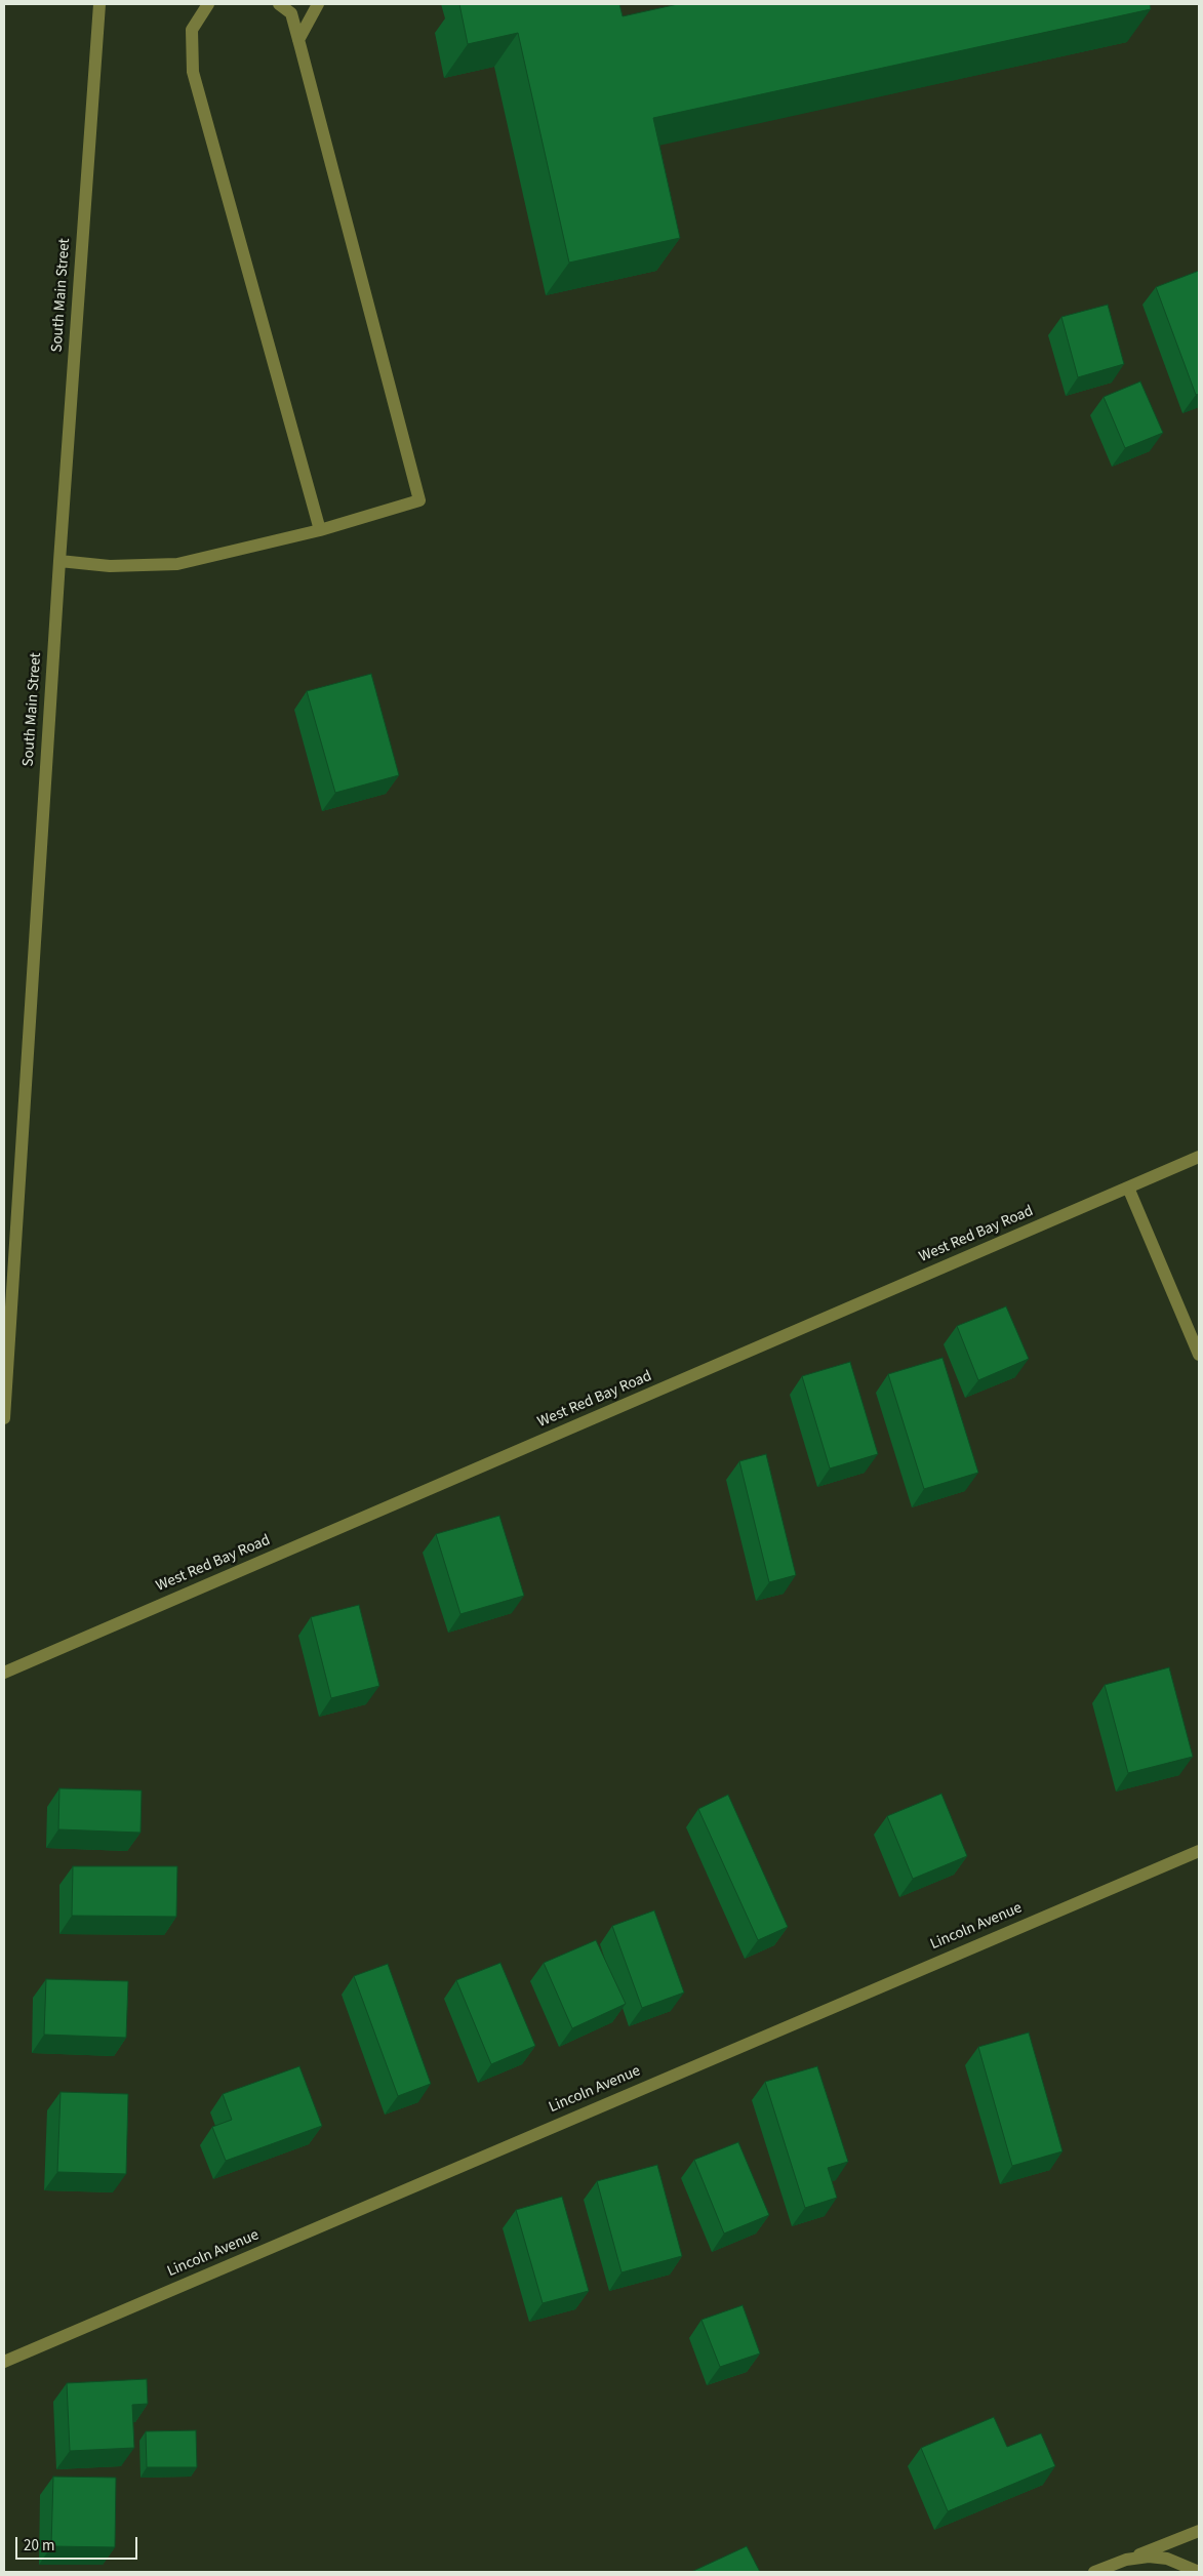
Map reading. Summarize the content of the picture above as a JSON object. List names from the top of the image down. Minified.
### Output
{"streets":{"street":["South Main Street","West Red Bay Road","Lincoln Avenue"]},"scale_bar":"20 m"}
